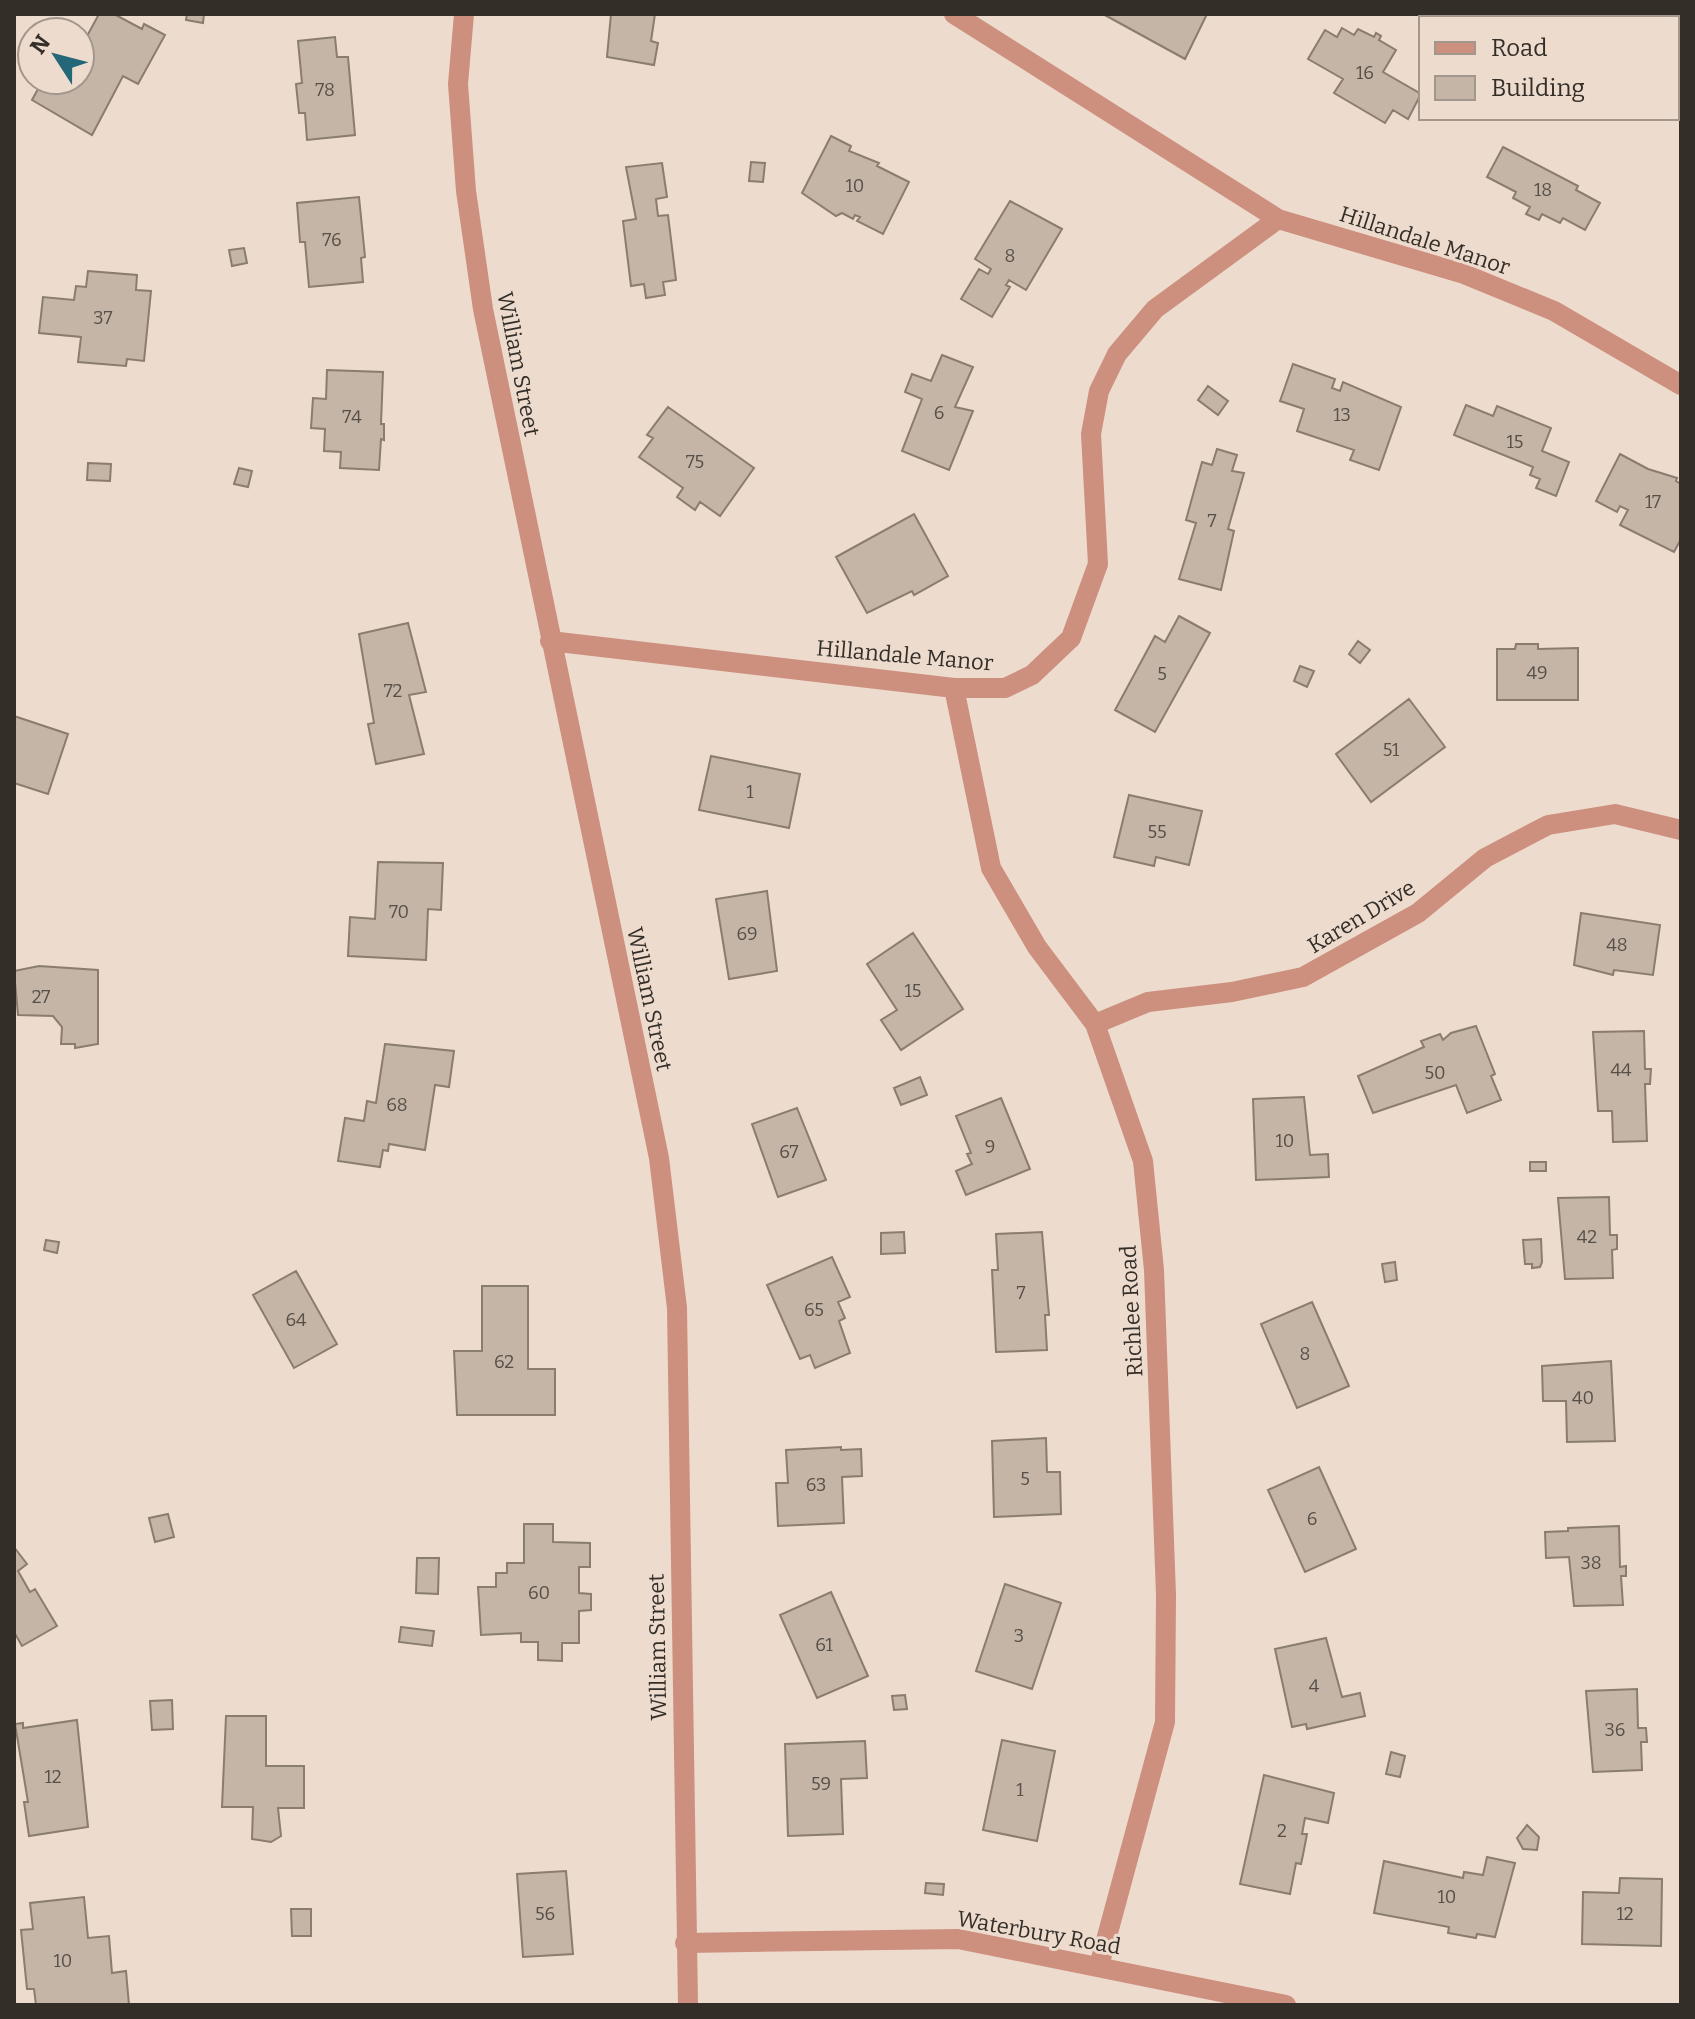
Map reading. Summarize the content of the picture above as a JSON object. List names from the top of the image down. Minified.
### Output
{"streets":{"street":["Hillandale Manor","William Street","Karen Drive","Richlee Road","Waterbury Road"]},"crossings":[["Hillandale Manor","William Street"],["Hillandale Manor","Richlee Road"],["William Street","Waterbury Road"],["Karen Drive","Richlee Road"],["Richlee Road","Waterbury Road"]],"house_numbers":["16","78","10","18","76","8","37","6","13","74","15","75","17","7","49","5","72","51","1","55","70","69","48","15","27","44","50","68","10","9","67","42","7","65","64","8","62","40","5","63","6","38","60","3","61","4","36","12","59","1","2","10","56","12","10"],"legend":["Road","Building"],"north":"top left"}
